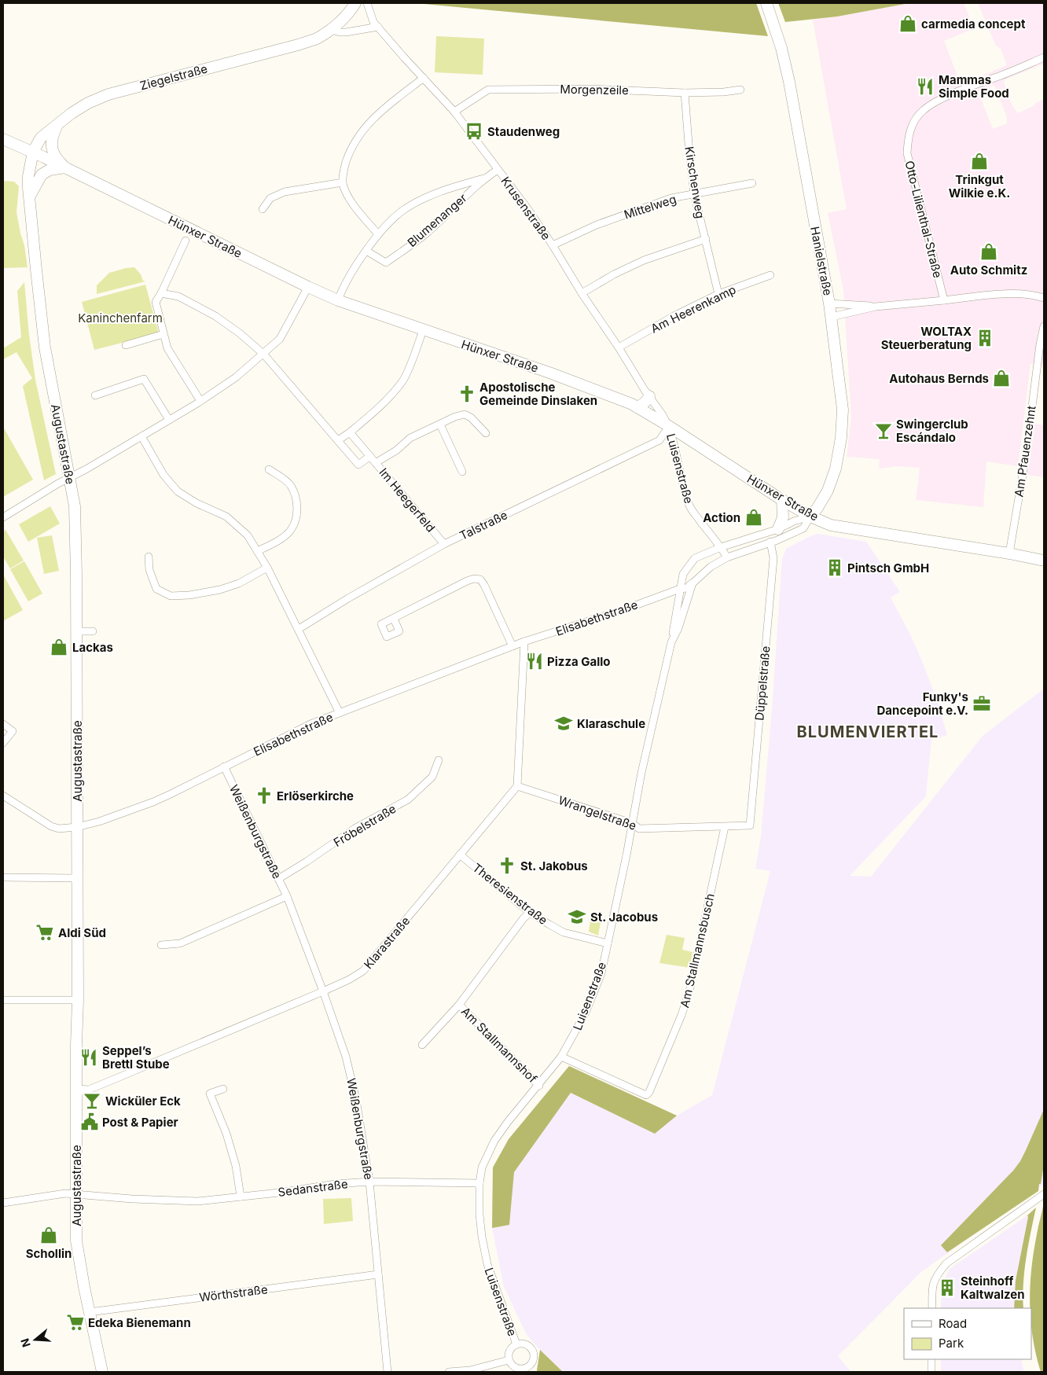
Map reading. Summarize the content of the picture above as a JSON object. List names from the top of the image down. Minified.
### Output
{"streets":{"main road":["Ziegelstraße","Hünxer Straße","Hanielstraße","Augustastraße"],"street":["Morgenzeile","Kirschenweg","Mittelweg","Krusenstraße","Otto-Lilienthal-Straße","Blumenanger","Am Heerenkamp","Am Pfauenzehnt","Luisenstraße","Im Heegerfeld","Talstraße","Elisabethstraße","Düppelstraße","Wrangelstraße","Fröbelstraße","Weißenburgstraße","Theresienstraße","Klarastraße","Am Stallmannsbusch","Am Stallmannshof","Sedanstraße","Wörthstraße"]},"crossings":[["Ziegelstraße","Hünxer Straße"],["Ziegelstraße","Augustastraße"],["Morgenzeile","Kirschenweg"],["Morgenzeile","Krusenstraße"],["Kirschenweg","Mittelweg"],["Kirschenweg","Am Heerenkamp"],["Mittelweg","Krusenstraße"],["Krusenstraße","Blumenanger"],["Krusenstraße","Hünxer Straße"],["Krusenstraße","Am Heerenkamp"],["Krusenstraße","Luisenstraße"],["Blumenanger","Hünxer Straße"],["Hünxer Straße","Hanielstraße"],["Hünxer Straße","Augustastraße"],["Hünxer Straße","Am Pfauenzehnt"],["Hünxer Straße","Luisenstraße"],["Hanielstraße","Luisenstraße"],["Augustastraße","Elisabethstraße"],["Augustastraße","Klarastraße"],["Augustastraße","Sedanstraße"],["Augustastraße","Wörthstraße"],["Luisenstraße","Elisabethstraße"],["Luisenstraße","Wrangelstraße"],["Luisenstraße","Theresienstraße"],["Luisenstraße","Am Stallmannsbusch"],["Luisenstraße","Am Stallmannshof"],["Luisenstraße","Sedanstraße"],["Im Heegerfeld","Talstraße"],["Elisabethstraße","Weißenburgstraße"],["Düppelstraße","Wrangelstraße"],["Wrangelstraße","Klarastraße"],["Wrangelstraße","Am Stallmannsbusch"],["Fröbelstraße","Weißenburgstraße"],["Weißenburgstraße","Klarastraße"],["Weißenburgstraße","Sedanstraße"],["Weißenburgstraße","Wörthstraße"],["Theresienstraße","Klarastraße"],["Theresienstraße","Am Stallmannshof"]],"districts":["BLUMENVIERTEL"],"parks":["Kaninchenfarm"],"places":{"shop":["carmedia concept","Trinkgut Wilkie e.K.","Auto Schmitz","Autohaus Bernds","Action","Lackas","Schollin"],"restaurant":["Mammas Simple Food","Pizza Gallo","Seppel’s Brettl Stube"],"bus stop":["Staudenweg"],"building":["WOLTAX Steuerberatung","Pintsch GmbH","Steinhoff Kaltwalzen"],"church":["Apostolische Gemeinde Dinslaken","Erlöserkirche","St. Jakobus"],"bar":["Swingerclub Escándalo","Wicküler Eck"],"office":["Funky's Dancepoint e.V."],"school or university":["Klaraschule","St. Jacobus"],"supermarket":["Aldi Süd","Edeka Bienemann"],"public building":["Post & Papier"]},"legend":["Road","Park"],"north":"left"}
